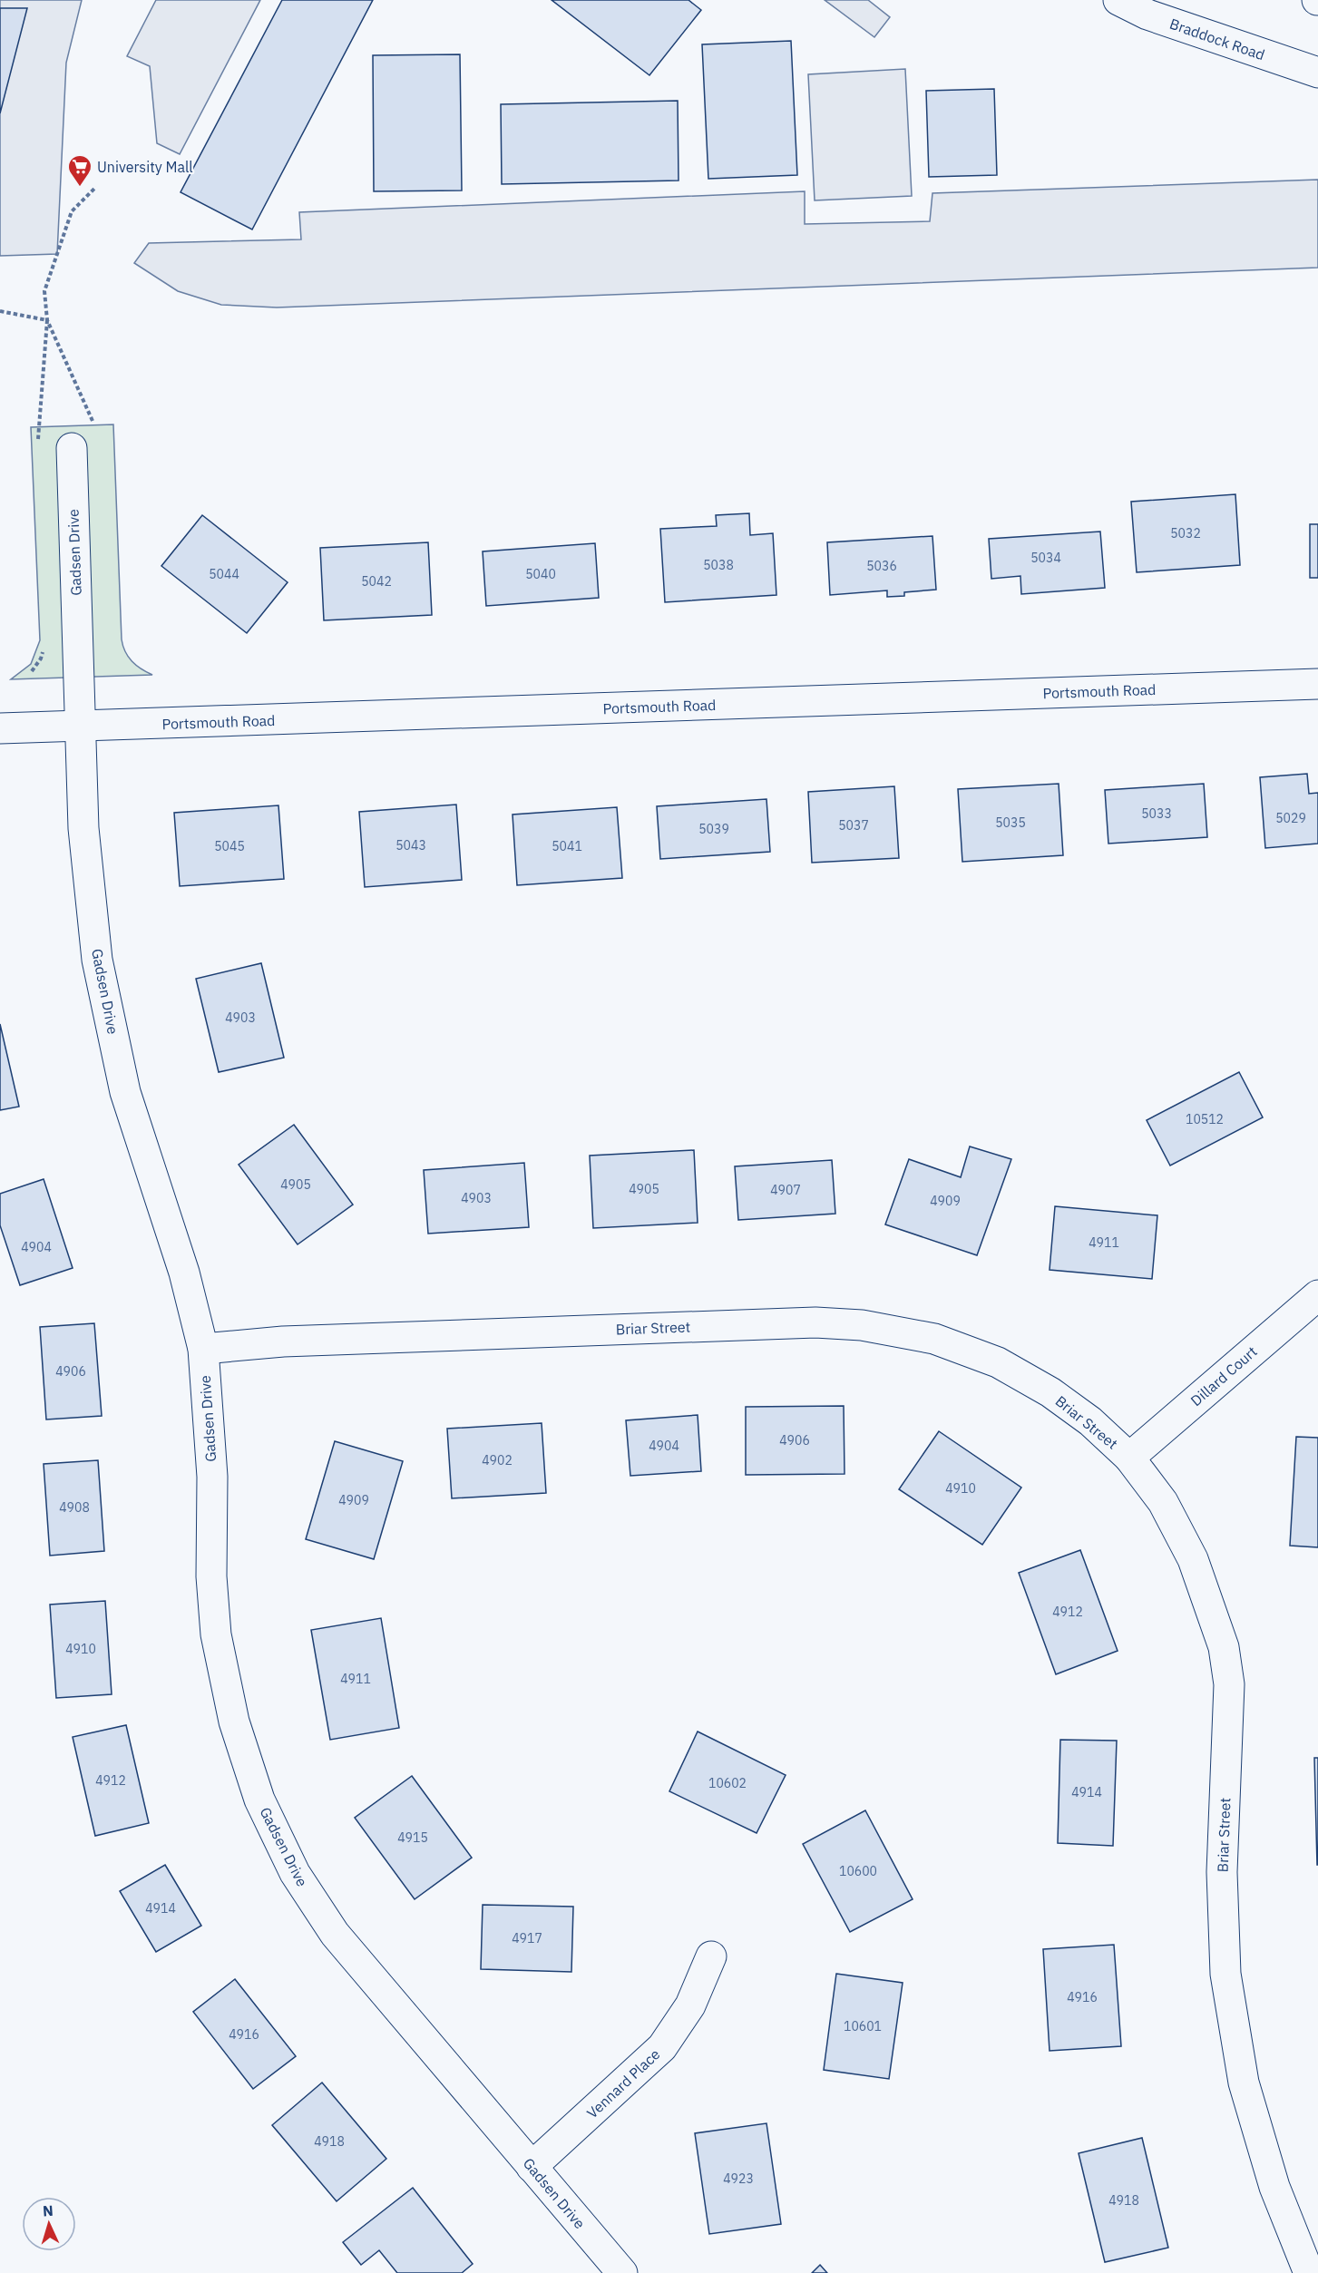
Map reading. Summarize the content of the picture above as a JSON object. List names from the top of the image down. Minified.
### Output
{"streets":{"street":["Braddock Road","Gadsen Drive","Portsmouth Road","Briar Street","Dillard Court","Vennard Place"]},"crossings":[["Gadsen Drive","Portsmouth Road"],["Gadsen Drive","Briar Street"],["Gadsen Drive","Vennard Place"],["Briar Street","Dillard Court"]],"places":{"supermarket":["University Mall"]},"house_numbers":["5032","5034","5038","5036","5044","5040","5042","5033","5029","5035","5037","5039","5043","5045","5041","4903","10512","4905","4905","4907","4903","4909","4911","4904","4906","4906","4904","4902","4910","4909","4908","4912","4910","4911","4912","10602","4914","4915","10600","4914","4917","4916","10601","4916","4918","4923","4918"],"north":"top"}
